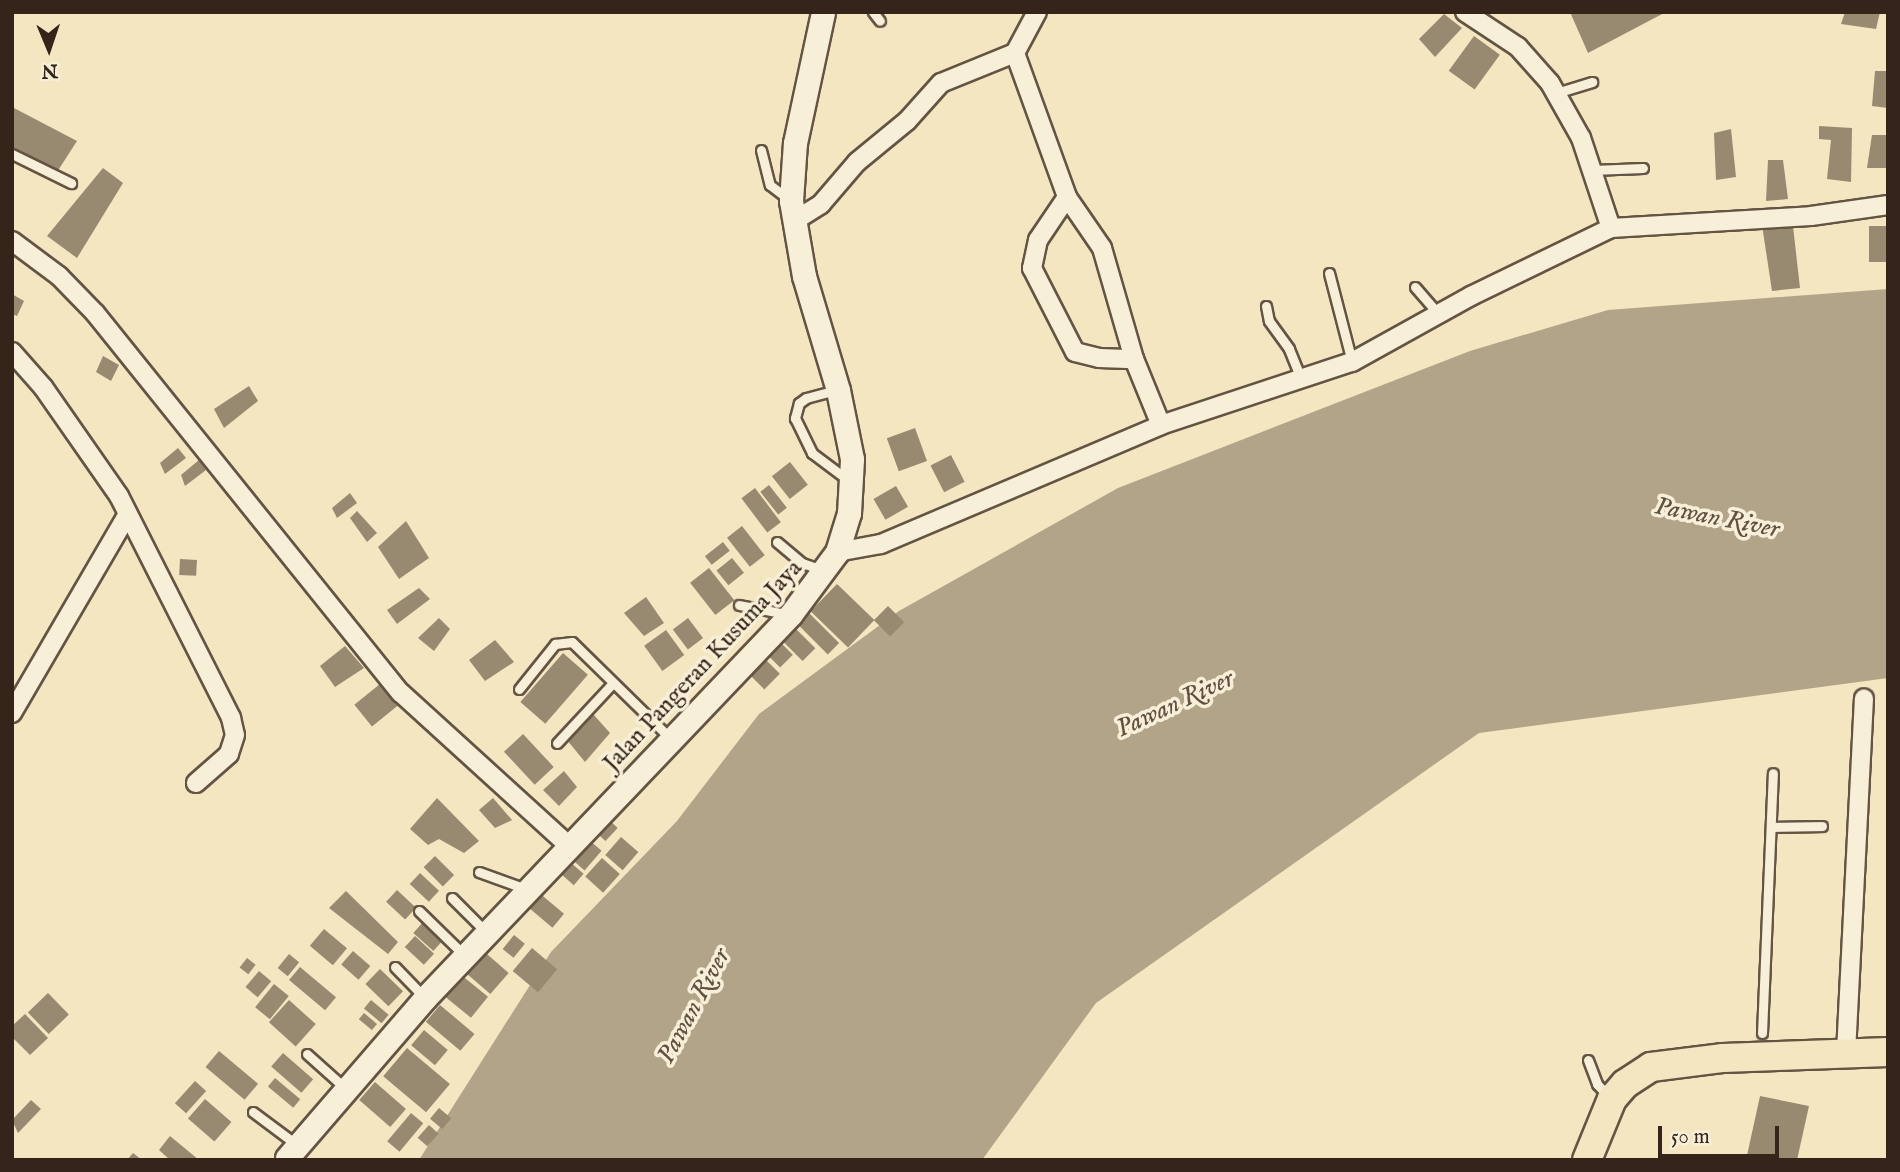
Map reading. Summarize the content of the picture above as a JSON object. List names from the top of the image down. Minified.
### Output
{"streets":{"street":["Jalan Pangeran Kusuma Jaya"]},"water":["Pawan River"],"scale_bar":"50 m","north":"bottom"}
